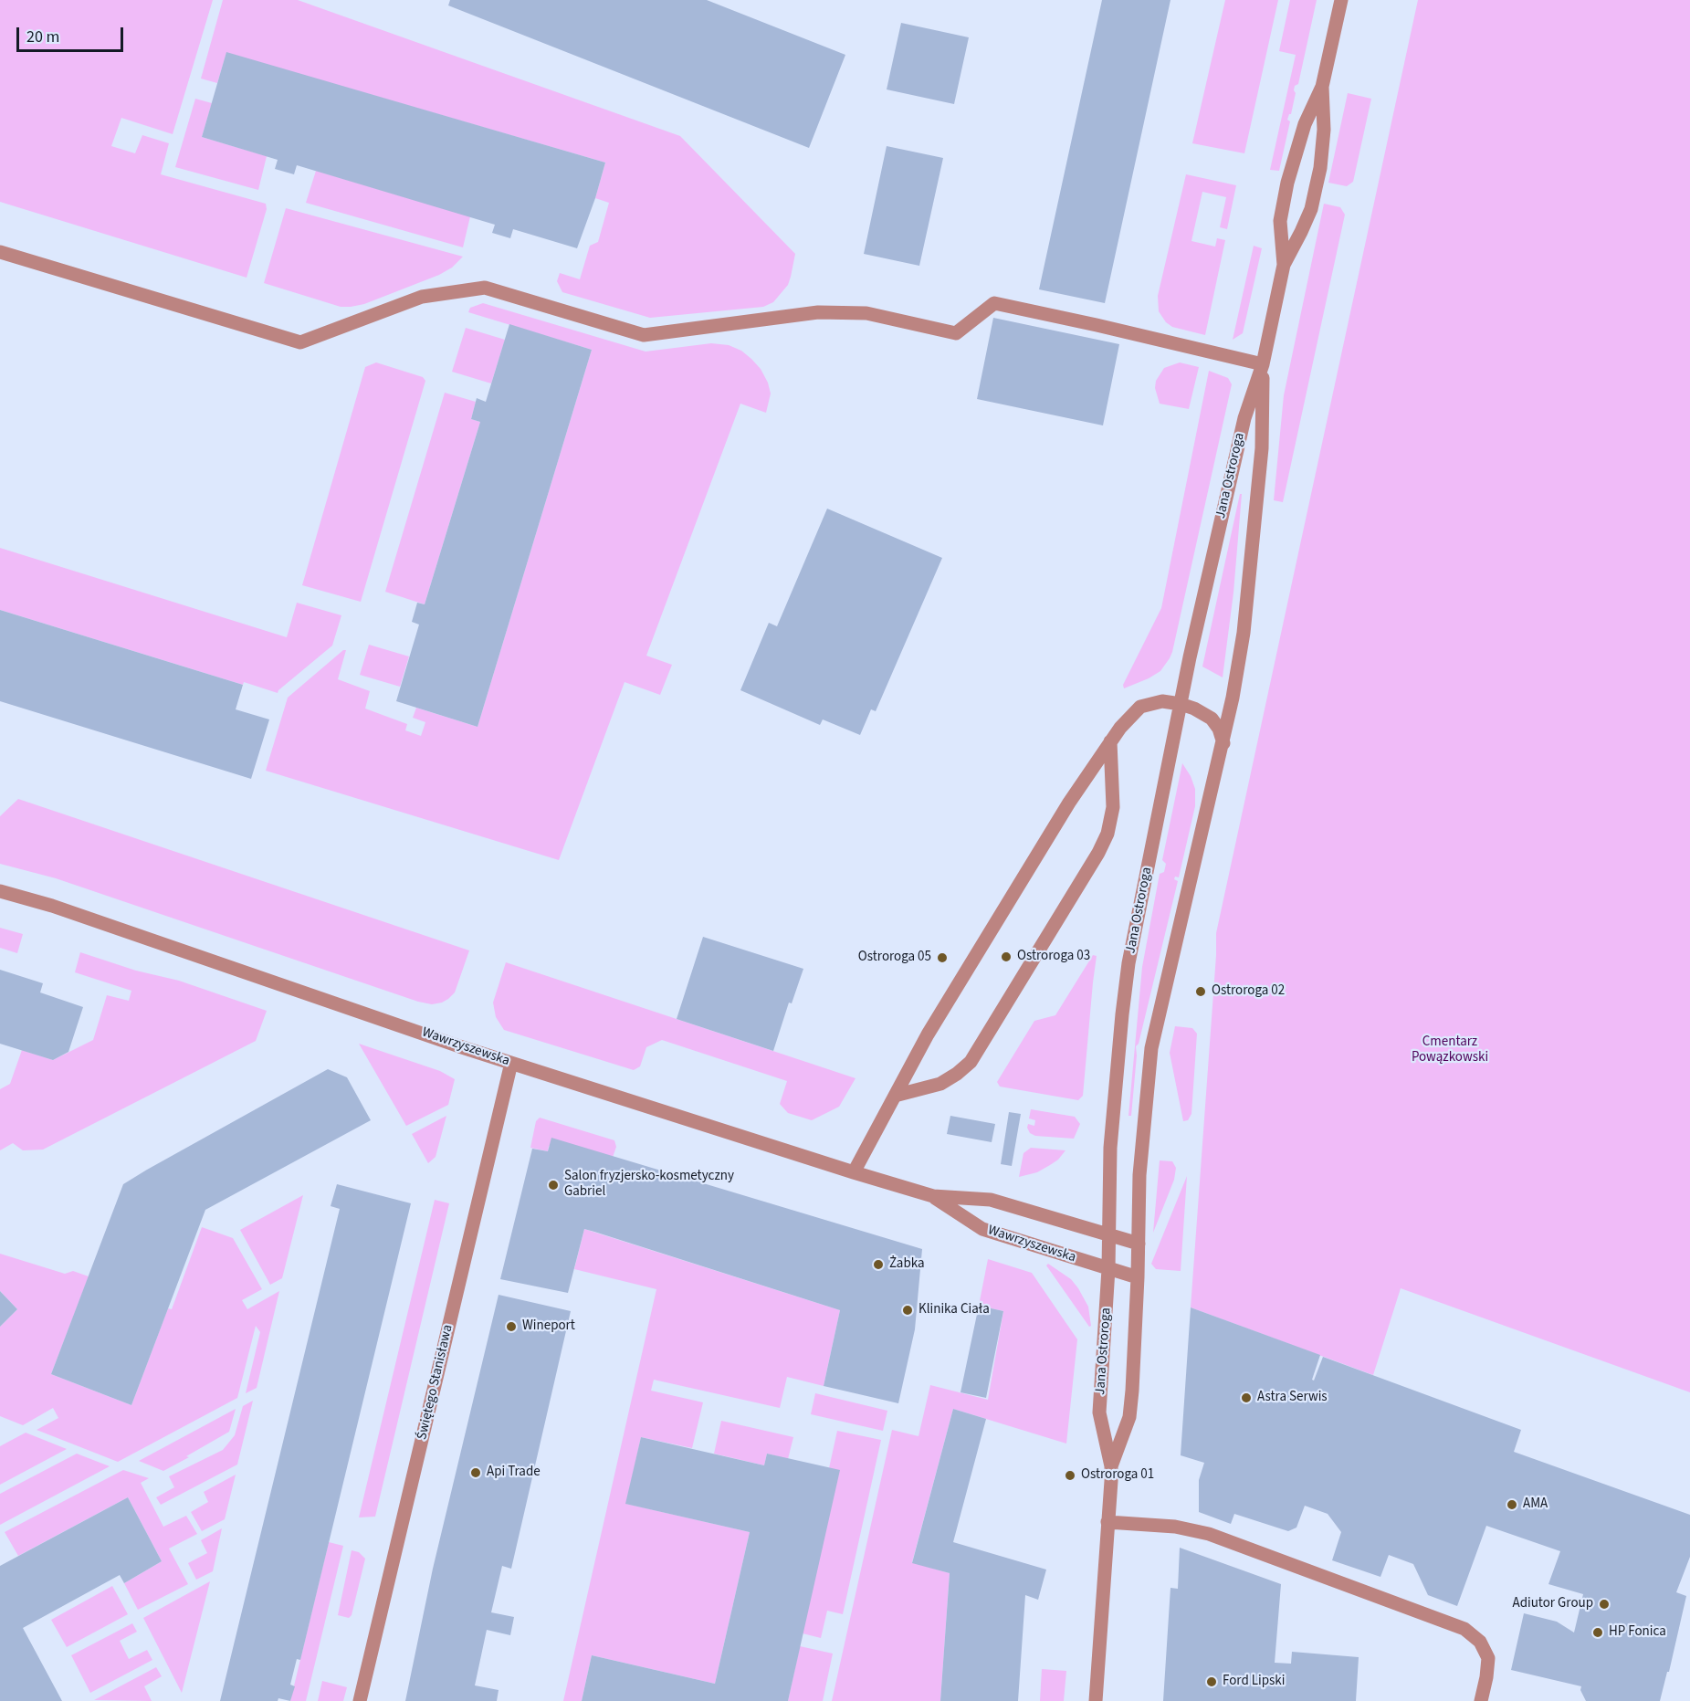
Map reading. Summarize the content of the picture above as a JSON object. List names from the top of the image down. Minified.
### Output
{"streets":{"street":["Jana Ostroroga","Wawrzyszewska","Świętego Stanisława"]},"crossings":[["Jana Ostroroga","Wawrzyszewska"],["Wawrzyszewska","Świętego Stanisława"]],"parks":["Cmentarz Powązkowski"],"places":["Ostroroga 03","Ostroroga 05","Ostroroga 02","Salon fryzjersko-kosmetyczny Gabriel","Żabka","Klinika Ciała","Wineport","Astra Serwis","Api Trade","Ostroroga 01","AMA","Adiutor Group","HP Fonica","Ford Lipski"],"scale_bar":"20 m"}
